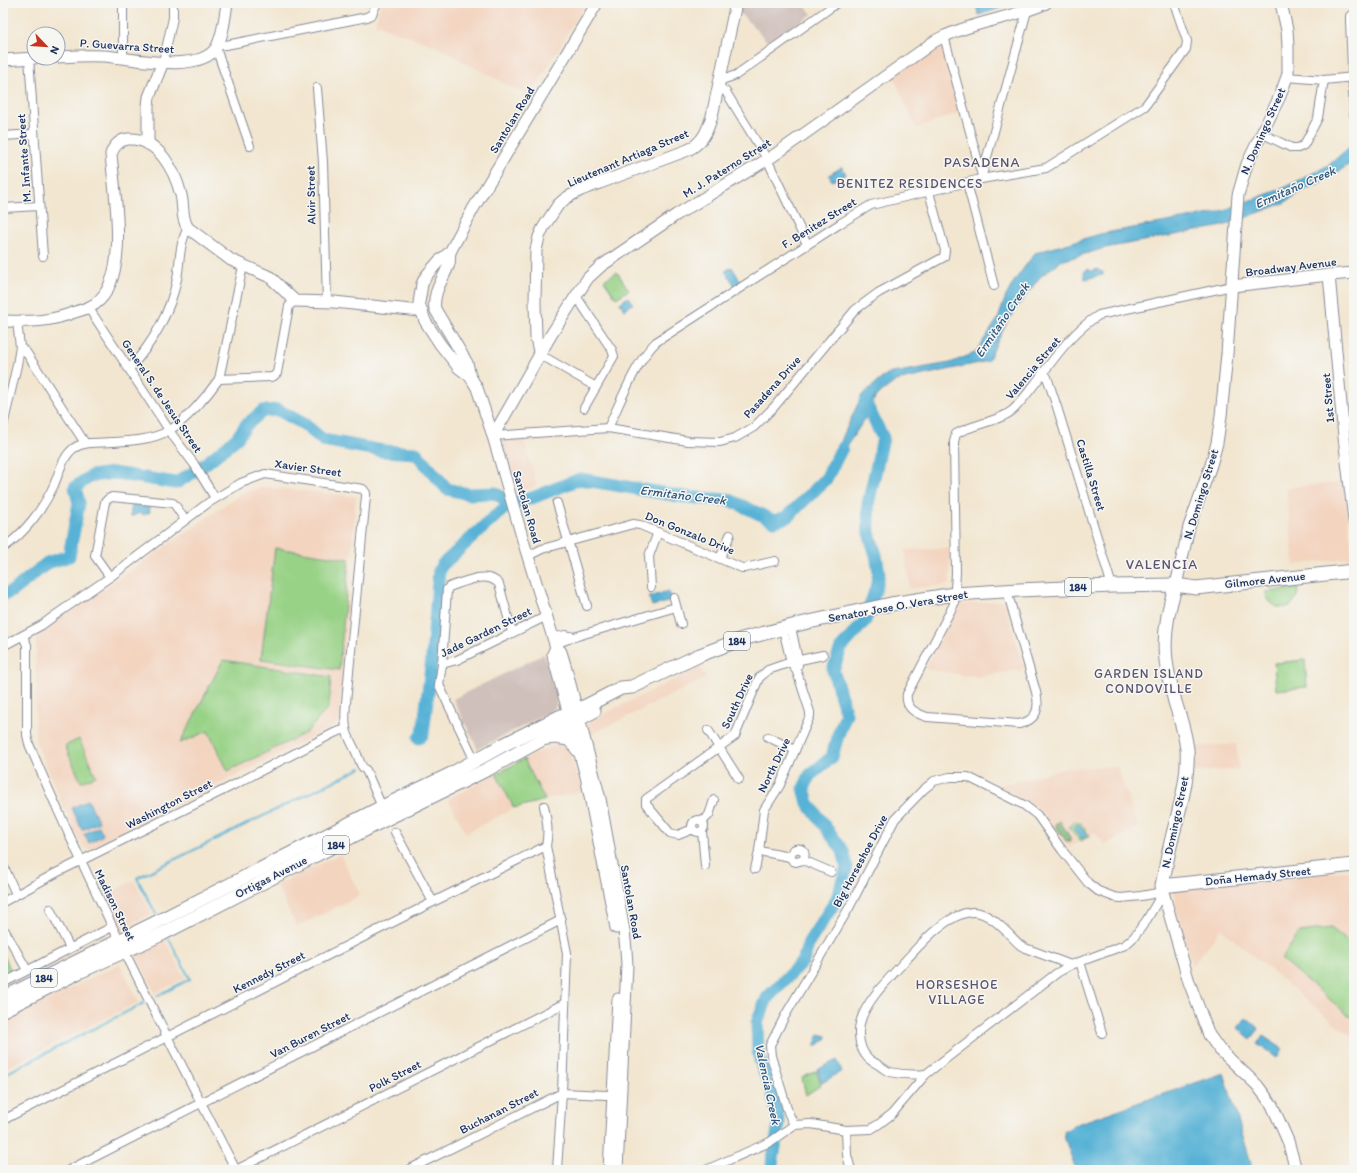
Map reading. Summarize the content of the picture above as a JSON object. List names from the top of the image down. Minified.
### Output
{"streets":{"main road":["P. Guevarra Street","Santolan Road","N. Domingo Street","Lieutenant Artiaga Street","M. J. Paterno Street","Broadway Avenue","1st Street","Gilmore Avenue","184","Senator Jose O. Vera Street","Doña Hemady Street","Ortigas Avenue"],"street":["M. Infante Street","Alvir Street","F. Benitez Street","Valencia Street","Pasadena Drive","General S. de Jesus Street","Xavier Street","Castilla Street","Don Gonzalo Drive","Jade Garden Street","South Drive","North Drive","Washington Street","Big Horseshoe Drive","Madison Street","Kennedy Street","Van Buren Street","Polk Street","Buchanan Street"]},"crossings":[["Santolan Road","M. J. Paterno Street"],["Santolan Road","Pasadena Drive"],["Santolan Road","Don Gonzalo Drive"],["Santolan Road","Senator Jose O. Vera Street"],["Santolan Road","Jade Garden Street"],["Santolan Road","Ortigas Avenue"],["N. Domingo Street","Broadway Avenue"],["N. Domingo Street","Valencia Street"],["N. Domingo Street","Gilmore Avenue"],["N. Domingo Street","Senator Jose O. Vera Street"],["N. Domingo Street","Big Horseshoe Drive"],["N. Domingo Street","Doña Hemady Street"],["Lieutenant Artiaga Street","M. J. Paterno Street"],["M. J. Paterno Street","Pasadena Drive"],["F. Benitez Street","Pasadena Drive"],["Broadway Avenue","Valencia Street"],["Broadway Avenue","1st Street"],["Valencia Street","Castilla Street"],["Valencia Street","Senator Jose O. Vera Street"],["General S. de Jesus Street","Xavier Street"],["Xavier Street","Washington Street"],["Xavier Street","Ortigas Avenue"],["Xavier Street","Madison Street"],["Castilla Street","Senator Jose O. Vera Street"],["Gilmore Avenue","Senator Jose O. Vera Street"],["Senator Jose O. Vera Street","North Drive"],["Senator Jose O. Vera Street","Ortigas Avenue"],["Jade Garden Street","Ortigas Avenue"],["South Drive","North Drive"],["Washington Street","Madison Street"],["Big Horseshoe Drive","Doña Hemady Street"],["Ortigas Avenue","Madison Street"],["Madison Street","Kennedy Street"],["Madison Street","Van Buren Street"],["Madison Street","Polk Street"]],"districts":["PASADENA","BENITEZ RESIDENCES","VALENCIA","GARDEN ISLAND CONDOVILLE","HORSESHOE VILLAGE"],"water":["Ermitaño Creek","Valencia Creek"],"north":"bottom right"}
